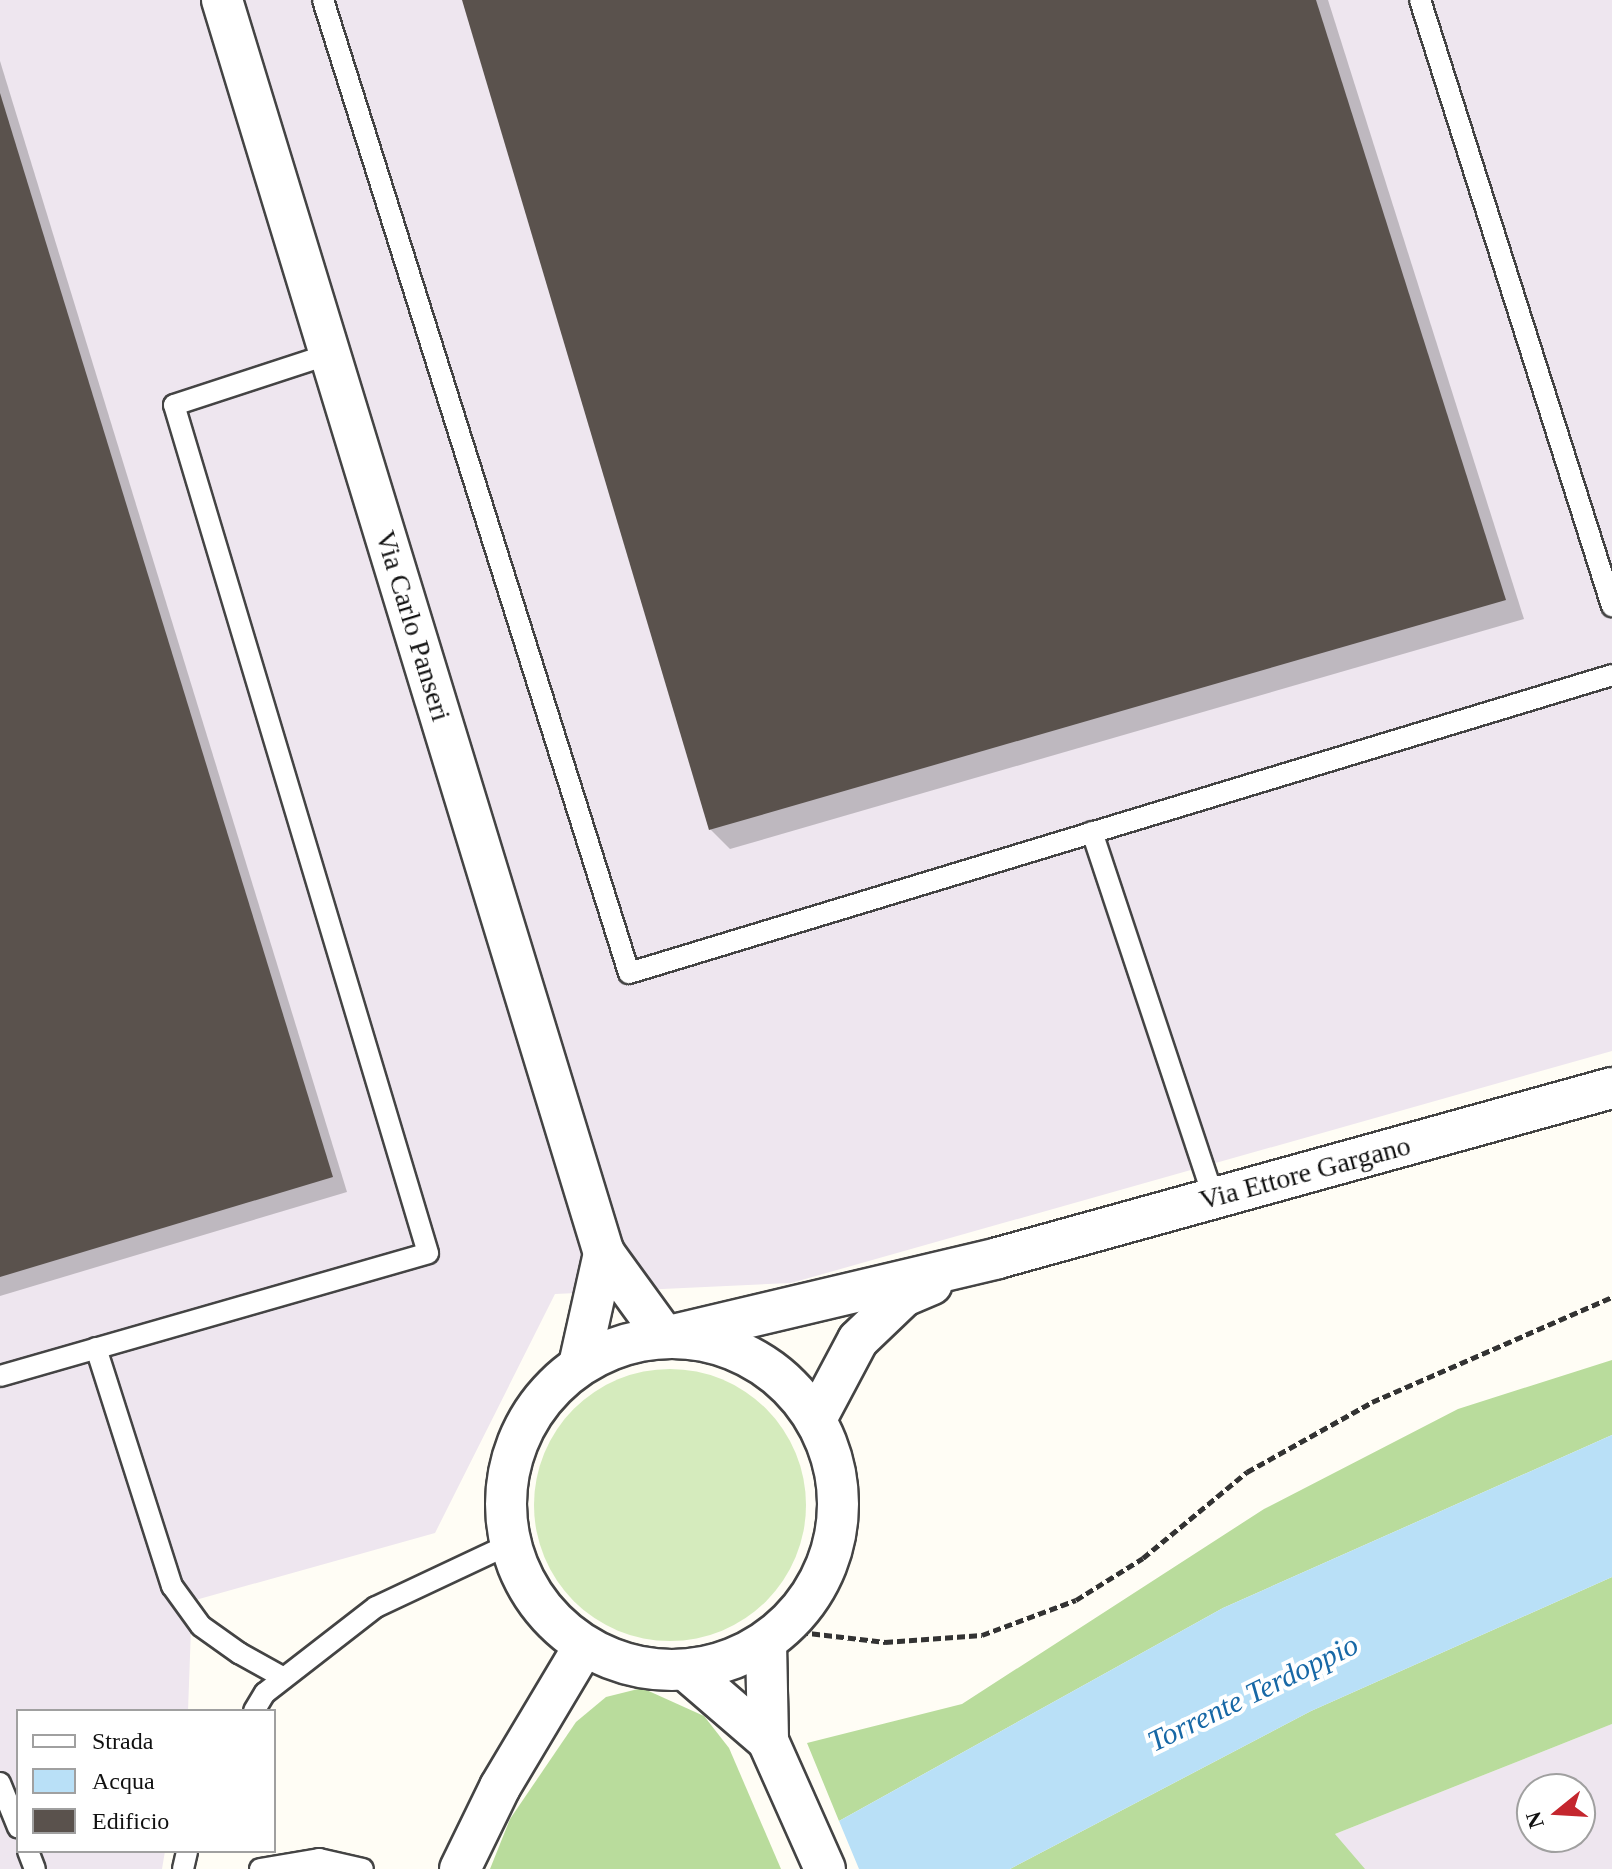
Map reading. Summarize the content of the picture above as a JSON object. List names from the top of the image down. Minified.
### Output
{"streets":{"street":["Via Carlo Panseri","Via Ettore Gargano"]},"crossings":[["Via Carlo Panseri","Via Ettore Gargano"]],"water":["Torrente Terdoppio"],"legend":["Strada","Acqua","Edificio"],"north":"left"}
